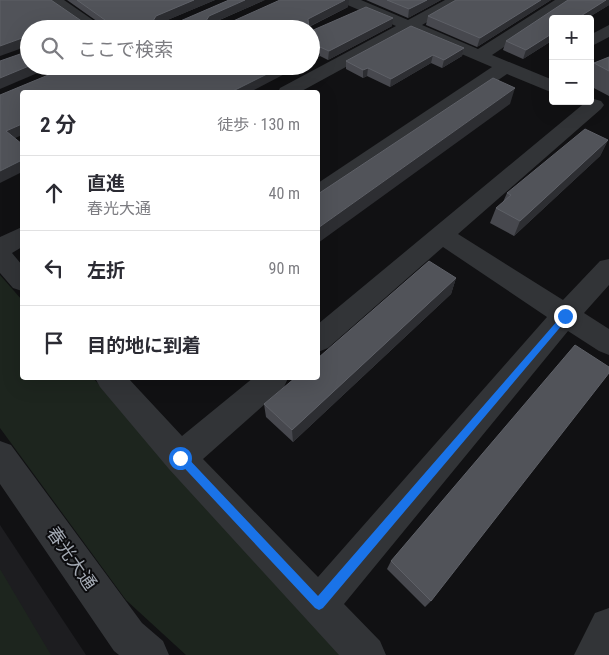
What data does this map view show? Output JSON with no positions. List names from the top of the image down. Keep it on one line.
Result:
{"streets":{"street":["春光大通"]},"page":{"map_buttons":["+","−"],"search":"ここで検索","heading":["2 分","徒歩 · 130 m"],"list":[["直進","春光大通","40 m"],["左折","90 m"],"目的地に到着"]}}
